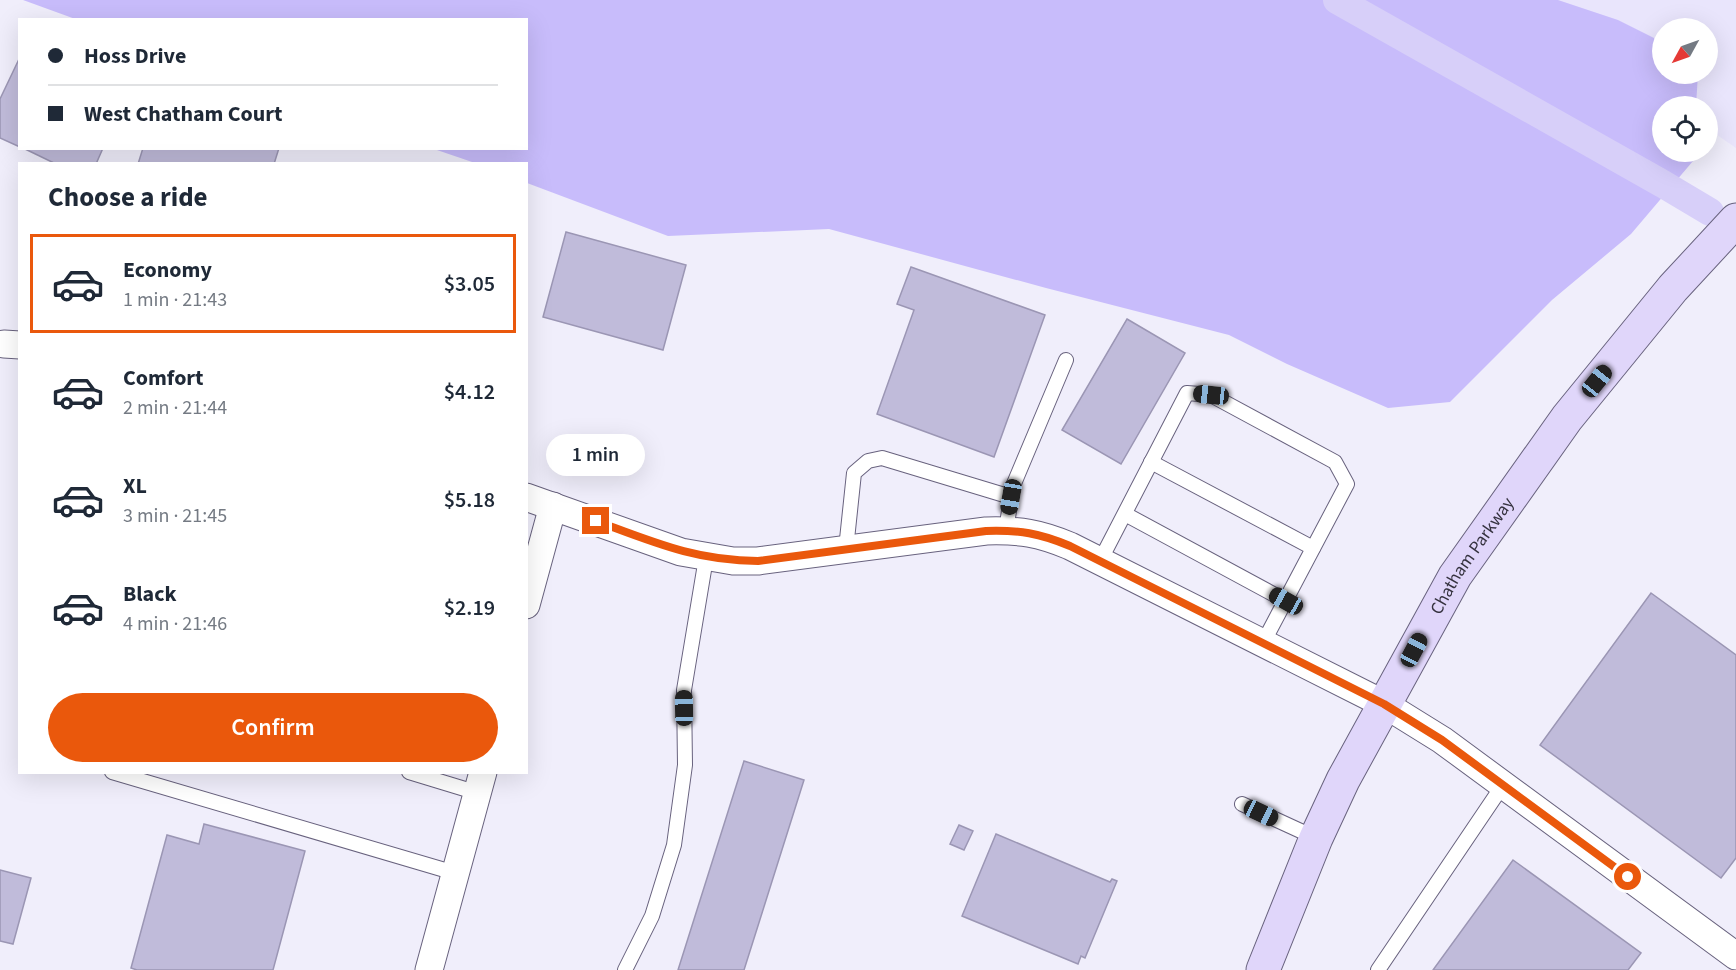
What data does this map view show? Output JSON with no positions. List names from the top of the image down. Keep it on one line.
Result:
{"streets":{"main road":["Chatham Parkway"]},"north":"bottom left","page":{"banner":["Hoss Drive","West Chatham Court"],"heading":"Choose a ride","list":[{"name":"Economy","note":"1 min · 21:43","value":"$3.05"},{"name":"Comfort","note":"2 min · 21:44","value":"$4.12"},{"name":"XL","note":"3 min · 21:45","value":"$5.18"},{"name":"Black","note":"4 min · 21:46","value":"$2.19"}],"bubble":"1 min","buttons":"Confirm"}}
